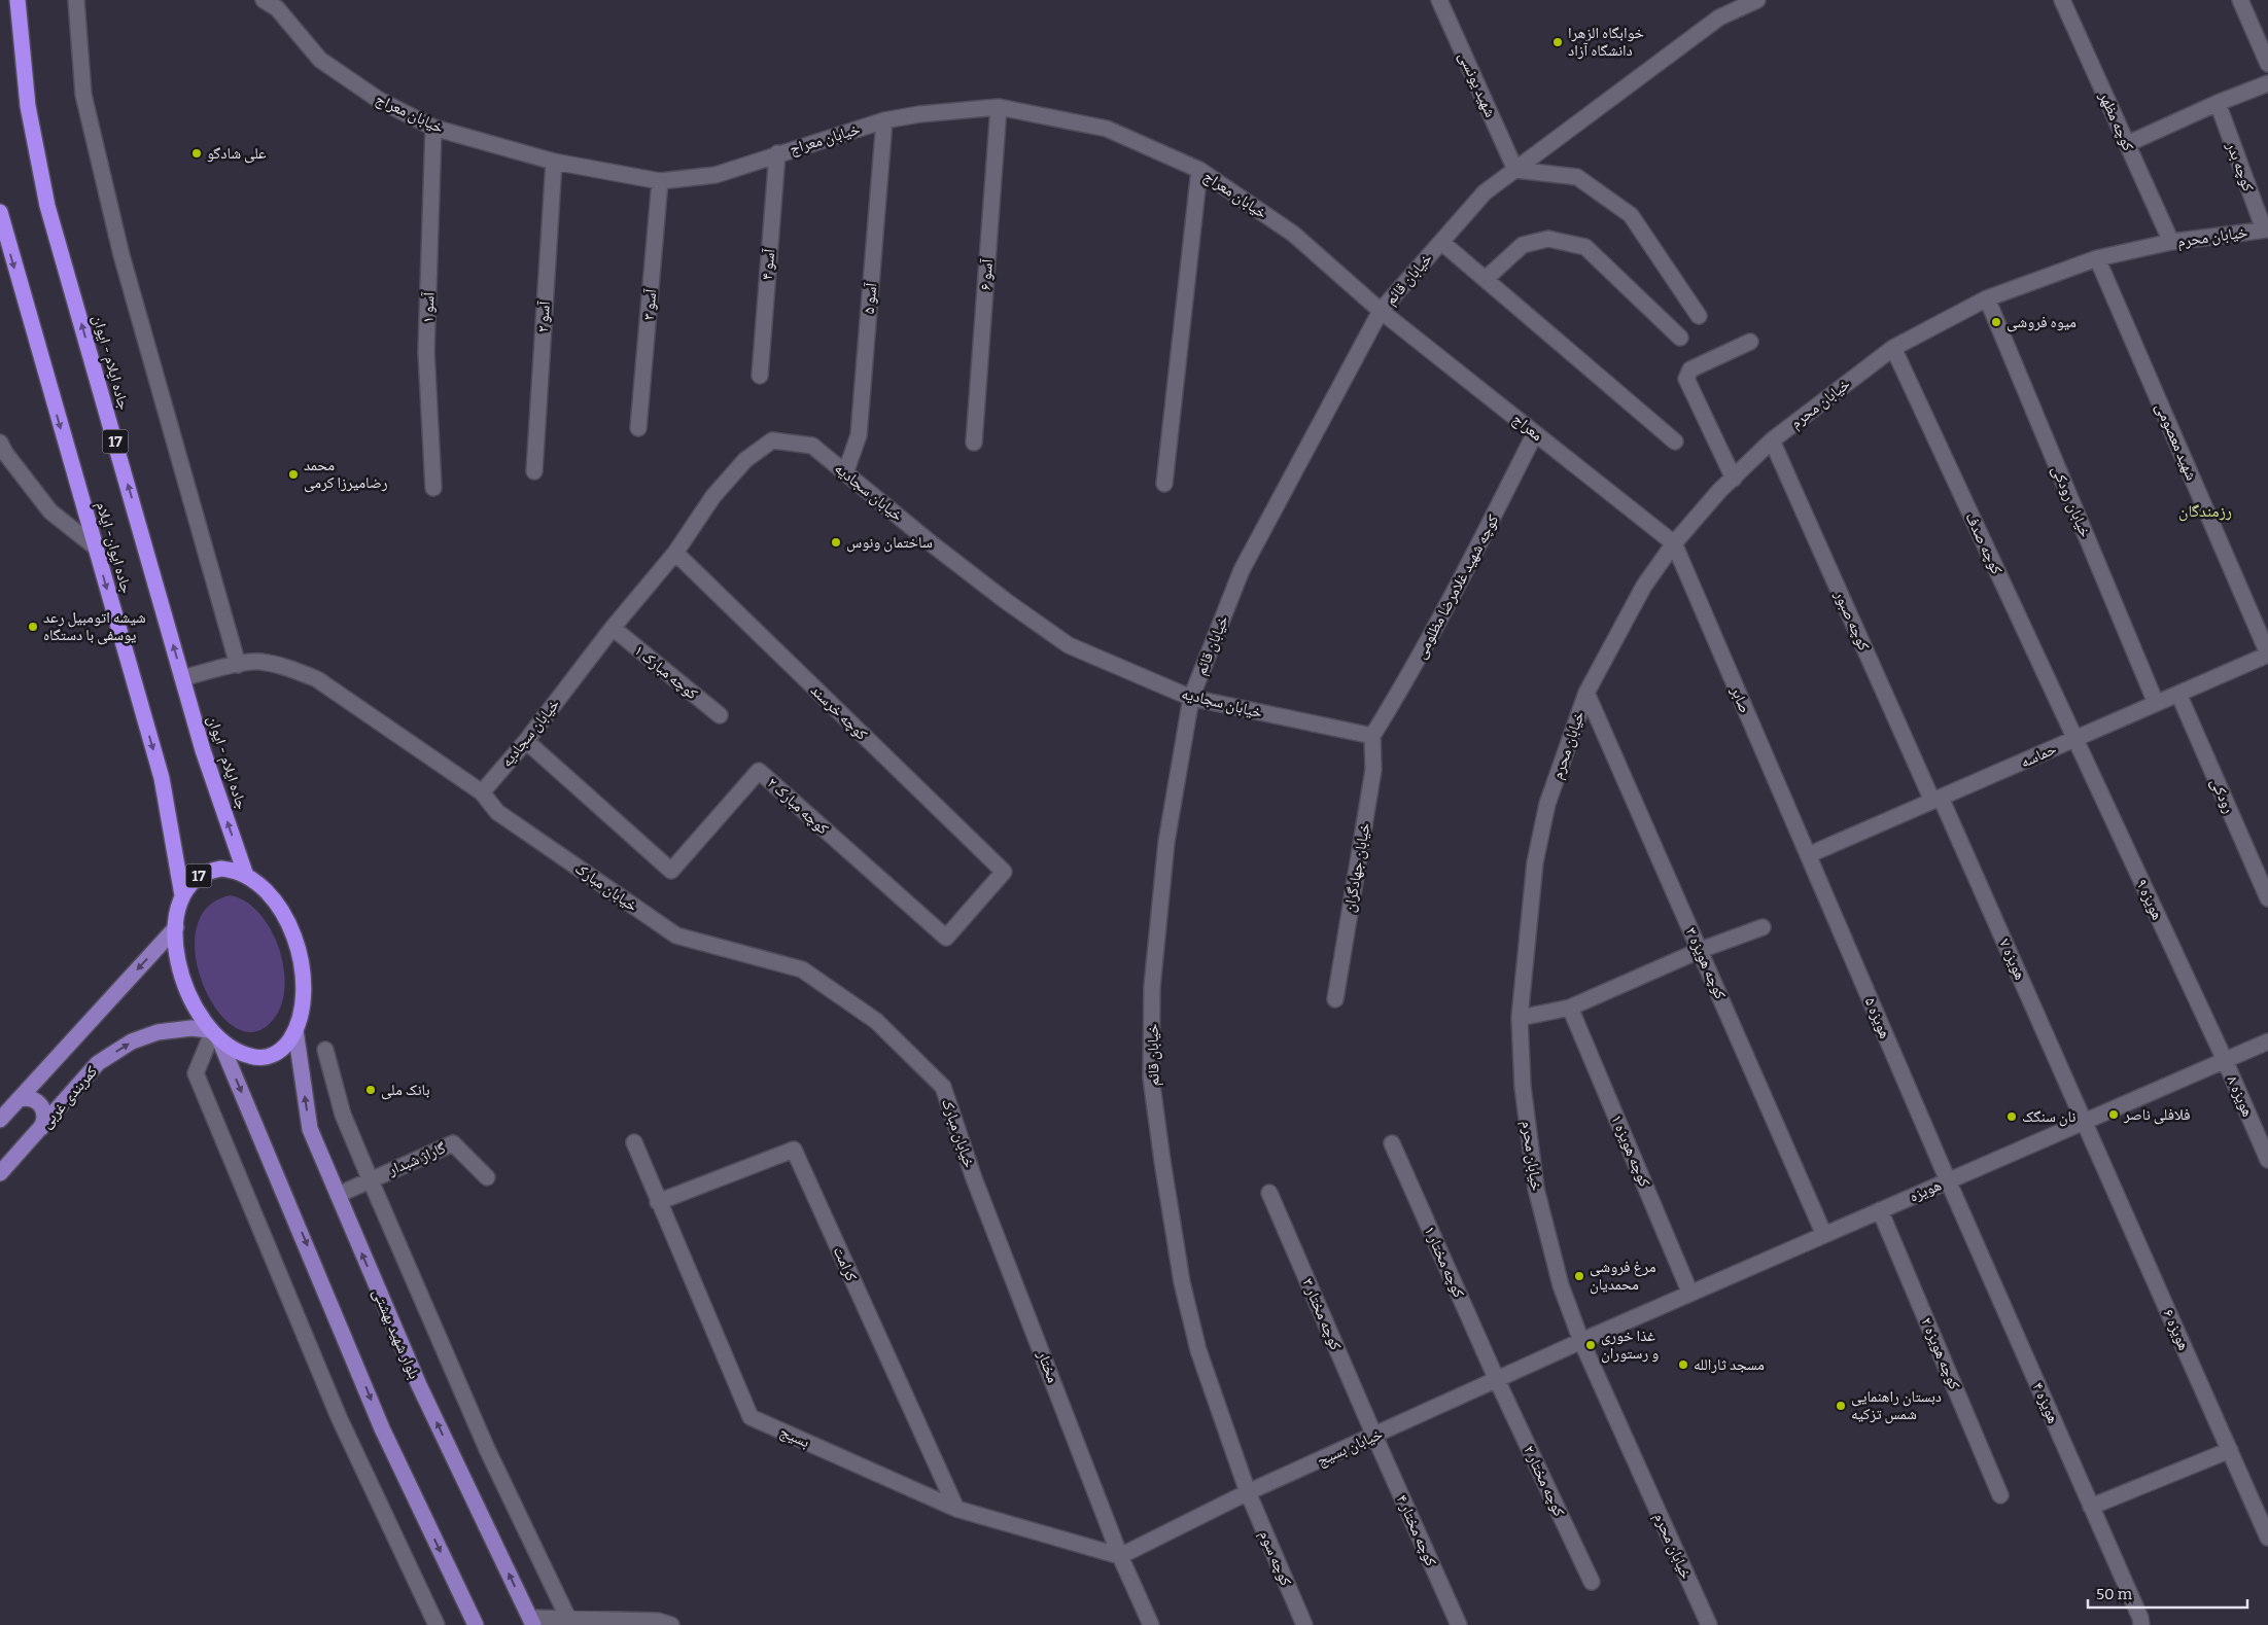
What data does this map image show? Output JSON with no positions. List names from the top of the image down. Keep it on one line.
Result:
{"streets":{"highway":["جاده ایلام - ایوان","17","جاده ایوان- ایلام"],"main road":["کمربندی غربی","بلوار شهید بهشتی"],"street":["شهید یونسی","خیابان معراج","کوچه مظهر","کوچه بدر","خیابان محرم","آسو ۴","آسو ۶","خیابان قائم","آسو ۵","آسو ۳","آسو ۱","آسو ۲","معراج","شهید معصومی","خیابان سجادیه","خیابان رودکی","کوچه صدف","کوچه شهید غلامرضا مظلومی","کوچه صبور","کوچه مبارک ۱","صابر","کوچه خرسند","حماسه","رودکی","کوچه مبارک ۲","خیابان جهادگران","خیابان مبارک","هویزه ۹","هویزه ۷","کوچه هویزه ۳","هویزه ۵","هویزه ۸","کوچه هویزه ۱","گاراژ شبدار","هویزه","کوچه مختار ۱","کرامت","کوچه مختار ۳","هویزه ۶","کوچه هویزه ۲","مختار","هویزه ۴","بسیج","خیابان بسیج","کوچه مختار ۲","کوچه مختار ۴","کوچه سوم"]},"crossings":[["شهید یونسی","خیابان قائم"],["خیابان معراج","آسو ۴"],["خیابان معراج","آسو ۶"],["خیابان معراج","خیابان قائم"],["خیابان معراج","آسو ۵"],["خیابان معراج","آسو ۳"],["خیابان معراج","آسو ۱"],["خیابان معراج","آسو ۲"],["خیابان معراج","معراج"],["کوچه مظهر","خیابان محرم"],["کوچه بدر","خیابان محرم"],["خیابان محرم","معراج"],["خیابان محرم","شهید معصومی"],["خیابان محرم","خیابان رودکی"],["خیابان محرم","کوچه صدف"],["خیابان محرم","کوچه صبور"],["خیابان محرم","صابر"],["خیابان محرم","کوچه هویزه ۳"],["خیابان محرم","هویزه"],["خیابان محرم","خیابان بسیج"],["خیابان قائم","معراج"],["خیابان قائم","خیابان سجادیه"],["خیابان قائم","خیابان بسیج"],["خیابان قائم","کوچه سوم"],["آسو ۵","خیابان سجادیه"],["جاده ایلام - ایوان","17"],["جاده ایلام - ایوان","جاده ایوان- ایلام"],["جاده ایلام - ایوان","خیابان مبارک"],["جاده ایلام - ایوان","کمربندی غربی"],["جاده ایلام - ایوان","بلوار شهید بهشتی"],["معراج","کوچه شهید غلامرضا مظلومی"],["معراج","صابر"],["17","جاده ایوان- ایلام"],["17","کمربندی غربی"],["17","بلوار شهید بهشتی"],["شهید معصومی","حماسه"],["خیابان سجادیه","کوچه شهید غلامرضا مظلومی"],["خیابان سجادیه","کوچه مبارک ۱"],["خیابان سجادیه","کوچه خرسند"],["خیابان سجادیه","کوچه مبارک ۲"],["خیابان سجادیه","خیابان جهادگران"],["خیابان سجادیه","خیابان مبارک"],["خیابان رودکی","حماسه"],["کوچه صدف","حماسه"],["کوچه صدف","هویزه ۹"],["جاده ایوان- ایلام","کمربندی غربی"],["جاده ایوان- ایلام","بلوار شهید بهشتی"],["کوچه شهید غلامرضا مظلومی","خیابان جهادگران"],["کوچه صبور","حماسه"],["کوچه صبور","هویزه ۷"],["صابر","حماسه"],["صابر","هویزه ۵"],["کوچه خرسند","کوچه مبارک ۲"],["حماسه","رودکی"],["حماسه","هویزه ۹"],["حماسه","هویزه ۷"],["حماسه","هویزه ۵"],["خیابان مبارک","مختار"],["هویزه ۹","هویزه ۸"],["هویزه ۹","هویزه"],["هویزه ۷","هویزه"],["هویزه ۷","هویزه ۶"],["کوچه هویزه ۳","هویزه"],["هویزه ۵","هویزه"],["هویزه ۵","هویزه ۴"],["هویزه ۸","هویزه"],["کمربندی غربی","بلوار شهید بهشتی"],["کوچه هویزه ۱","هویزه"],["گاراژ شبدار","بلوار شهید بهشتی"],["هویزه","هویزه ۶"],["هویزه","کوچه هویزه ۲"],["هویزه","هویزه ۴"],["هویزه","خیابان بسیج"],["کوچه مختار ۱","خیابان بسیج"],["کوچه مختار ۱","کوچه مختار ۲"],["کرامت","بسیج"],["کوچه مختار ۳","خیابان بسیج"],["کوچه مختار ۳","کوچه مختار ۴"],["مختار","بسیج"],["مختار","خیابان بسیج"],["بسیج","خیابان بسیج"],["خیابان بسیج","کوچه مختار ۲"],["خیابان بسیج","کوچه مختار ۴"],["خیابان بسیج","کوچه سوم"]],"one_way":["جاده ایلام - ایوان","جاده ایوان- ایلام"],"districts":["رزمندگان"],"places":["خوابگاه الزهرا دانشگاه آزاد","علی شادگو","میوه فروشی","محمد رضامیرزا کرمی","ساختمان ونوس","شیشه اتومبیل رعد یوسفی با دستگاه","بانک ملی","فلافلی ناصر","نان سنگک","مرغ فروشی محمدیان","غذا خوری و رستوران","مسجد ثارالله","دبستان راهنمایی شمس تزکیه"],"scale_bar":"50 m"}
